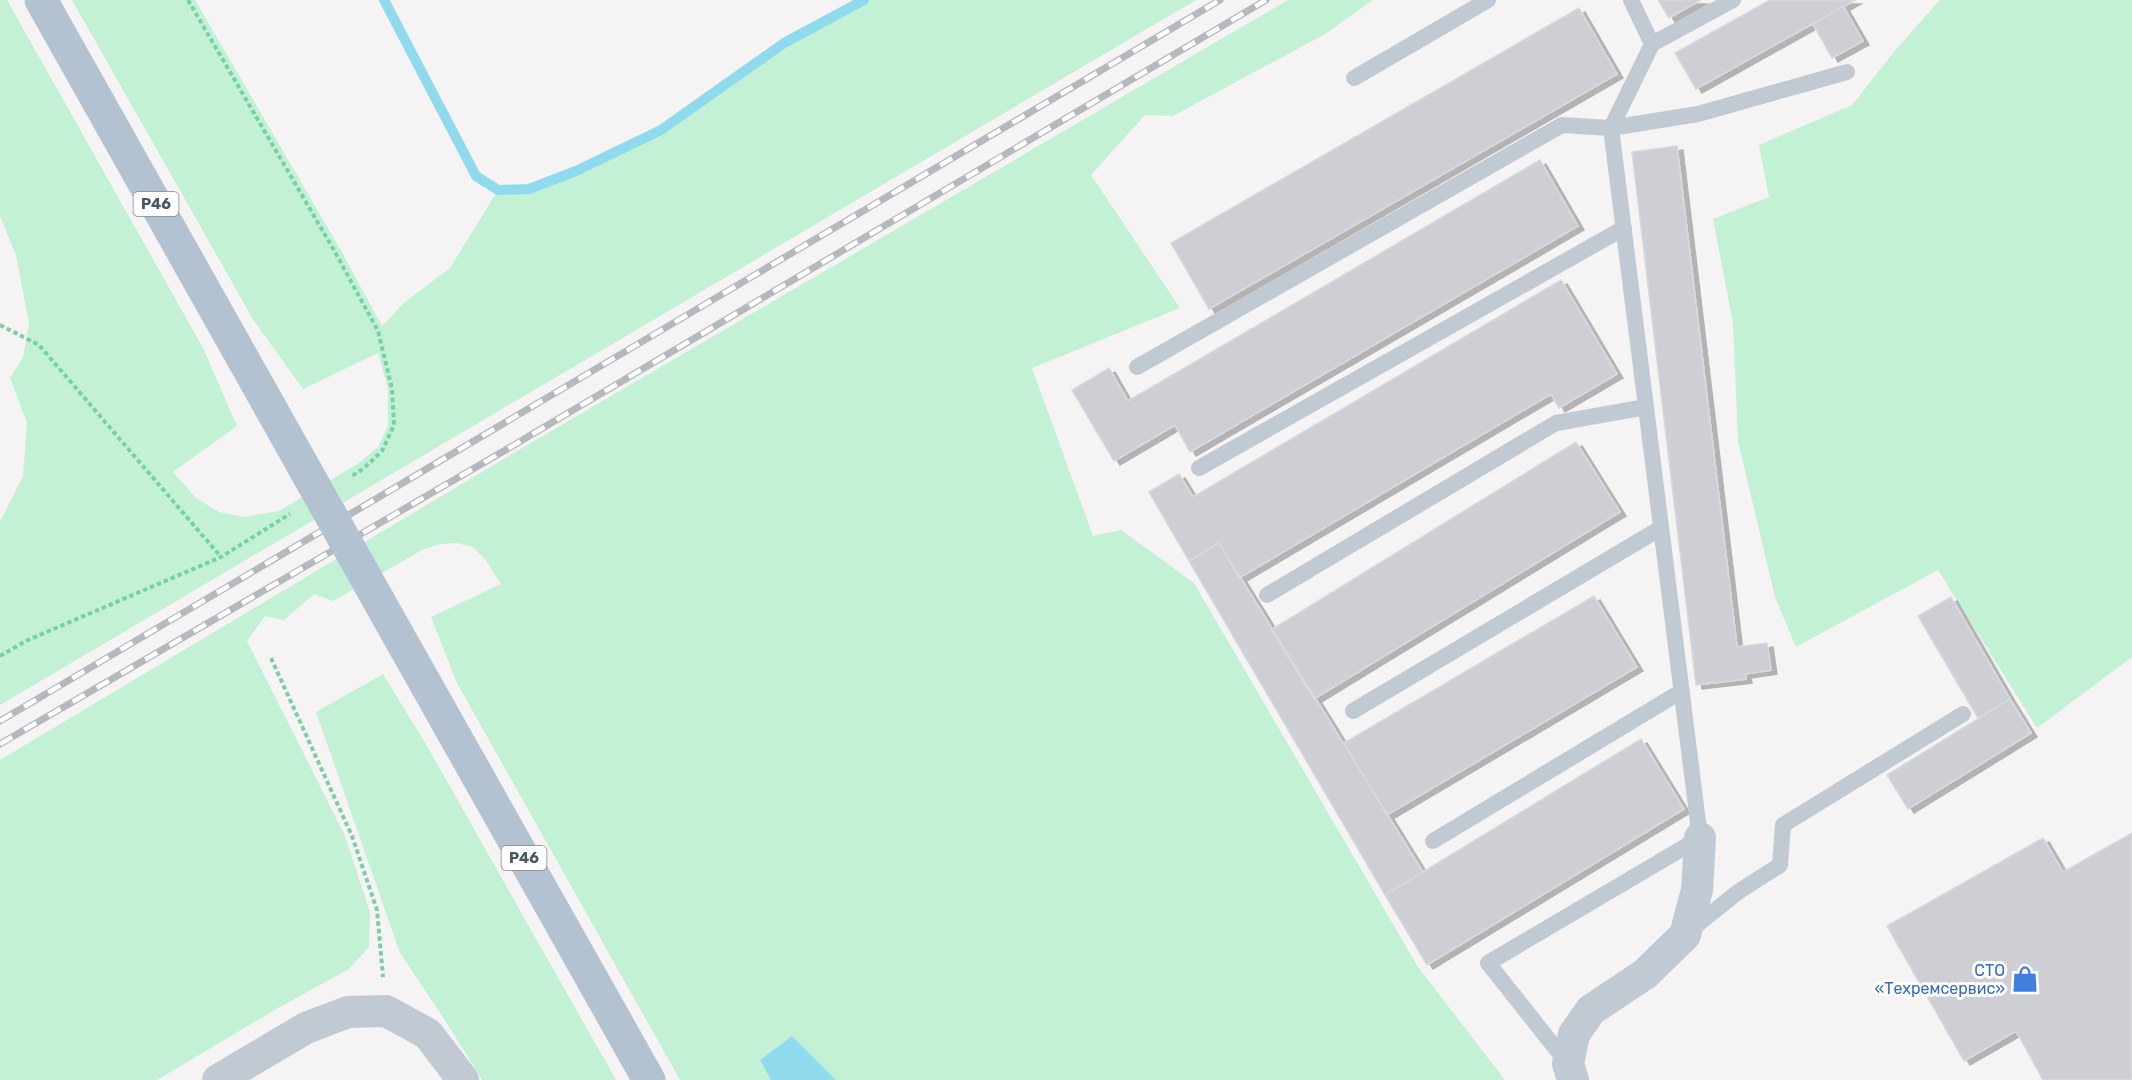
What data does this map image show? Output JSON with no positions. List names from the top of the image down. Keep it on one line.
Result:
{"streets":{"main road":["Р46"]},"places":{"shop":["СТО «Техремсервис»"]}}
